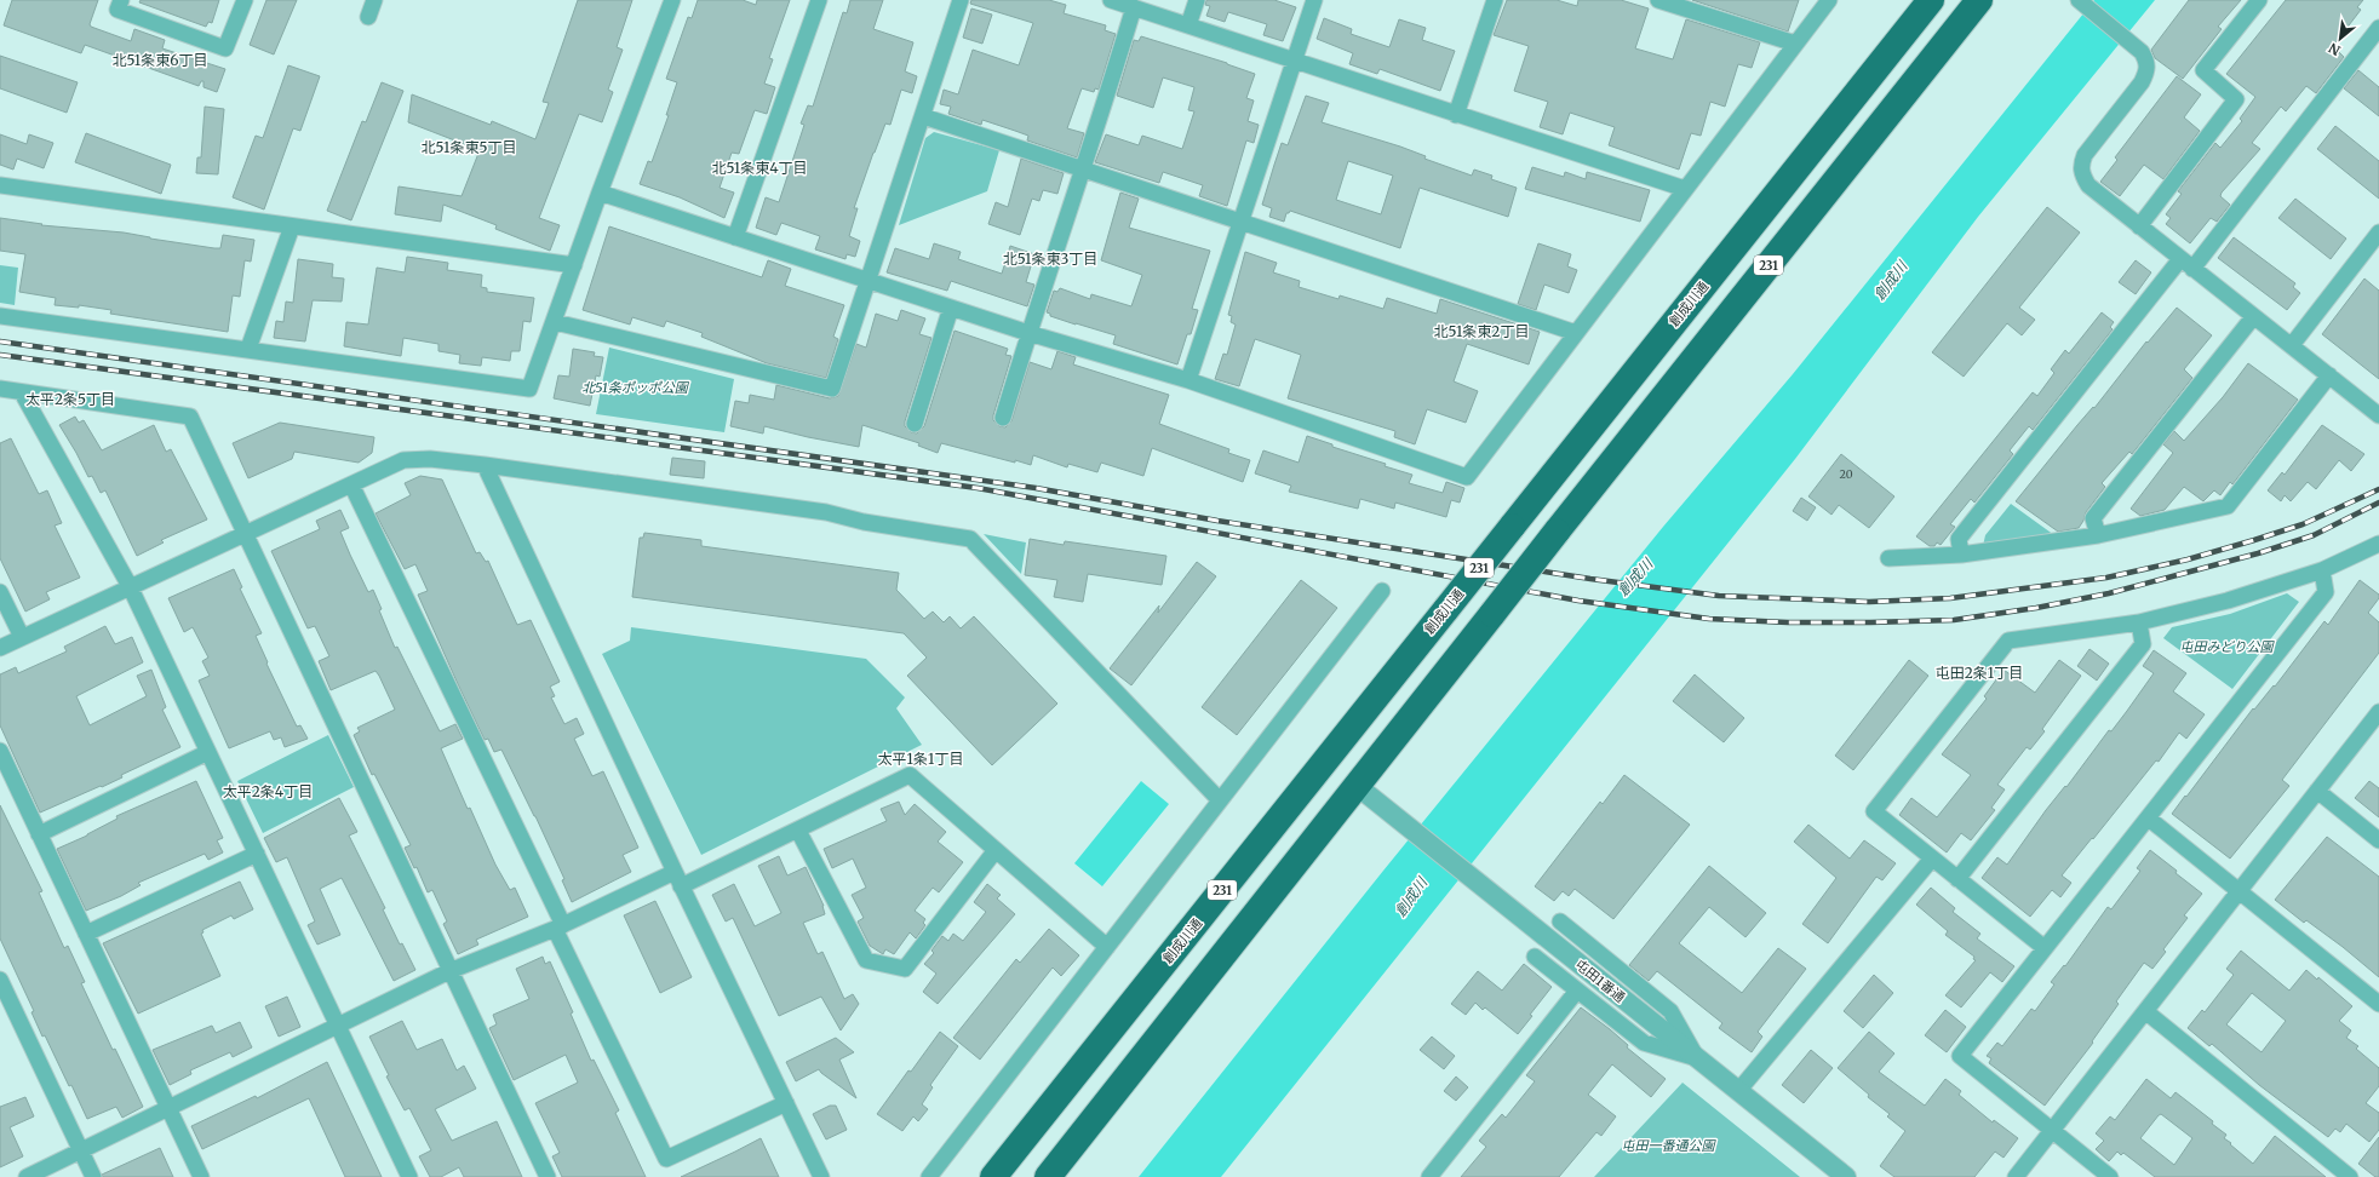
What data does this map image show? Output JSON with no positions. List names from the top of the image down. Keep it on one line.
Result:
{"streets":{"highway":["231","創成川通"],"street":["屯田1番通"]},"crossings":[["231","屯田1番通"]],"districts":["北51条東6丁目","北51条東5丁目","北51条東4丁目","北51条東3丁目","北51条東2丁目","太平2条5丁目","屯田2条1丁目","太平1条1丁目","太平2条4丁目"],"water":["創成川"],"parks":["北51条ポッポ公園","屯田みどり公園","屯田一番通公園"],"house_numbers":["20"],"north":"bottom left"}
